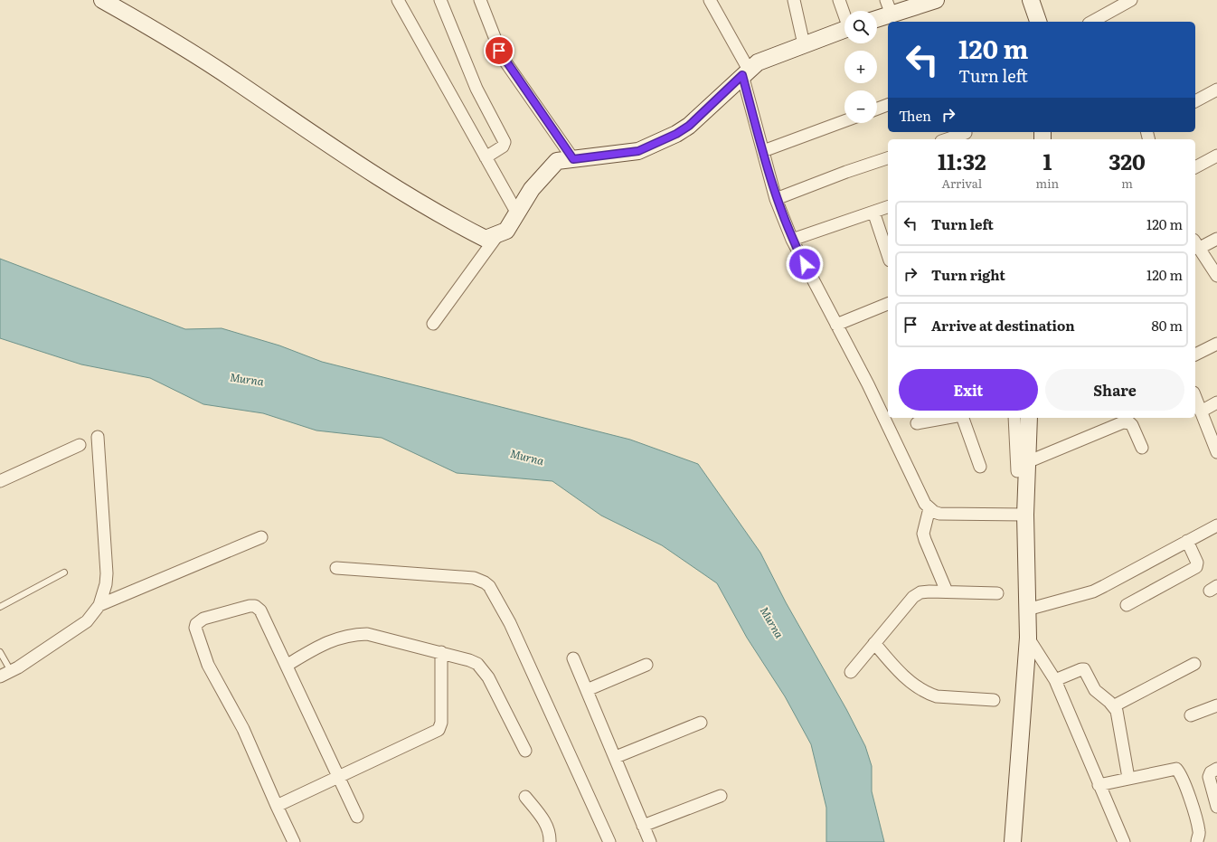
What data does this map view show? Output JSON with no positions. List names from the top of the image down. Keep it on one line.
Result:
{"water":["Murna"],"page":{"map_buttons":["+","−"],"turn":["120 m","Turn left"],"then":"Then","eta":["11:32","Arrival","1","min","320","m"],"list":[{"name":"Turn left","value":"120 m"},{"name":"Turn right","value":"120 m"},{"name":"Arrive at destination","value":"80 m"}],"buttons":["Exit","Share"]}}
